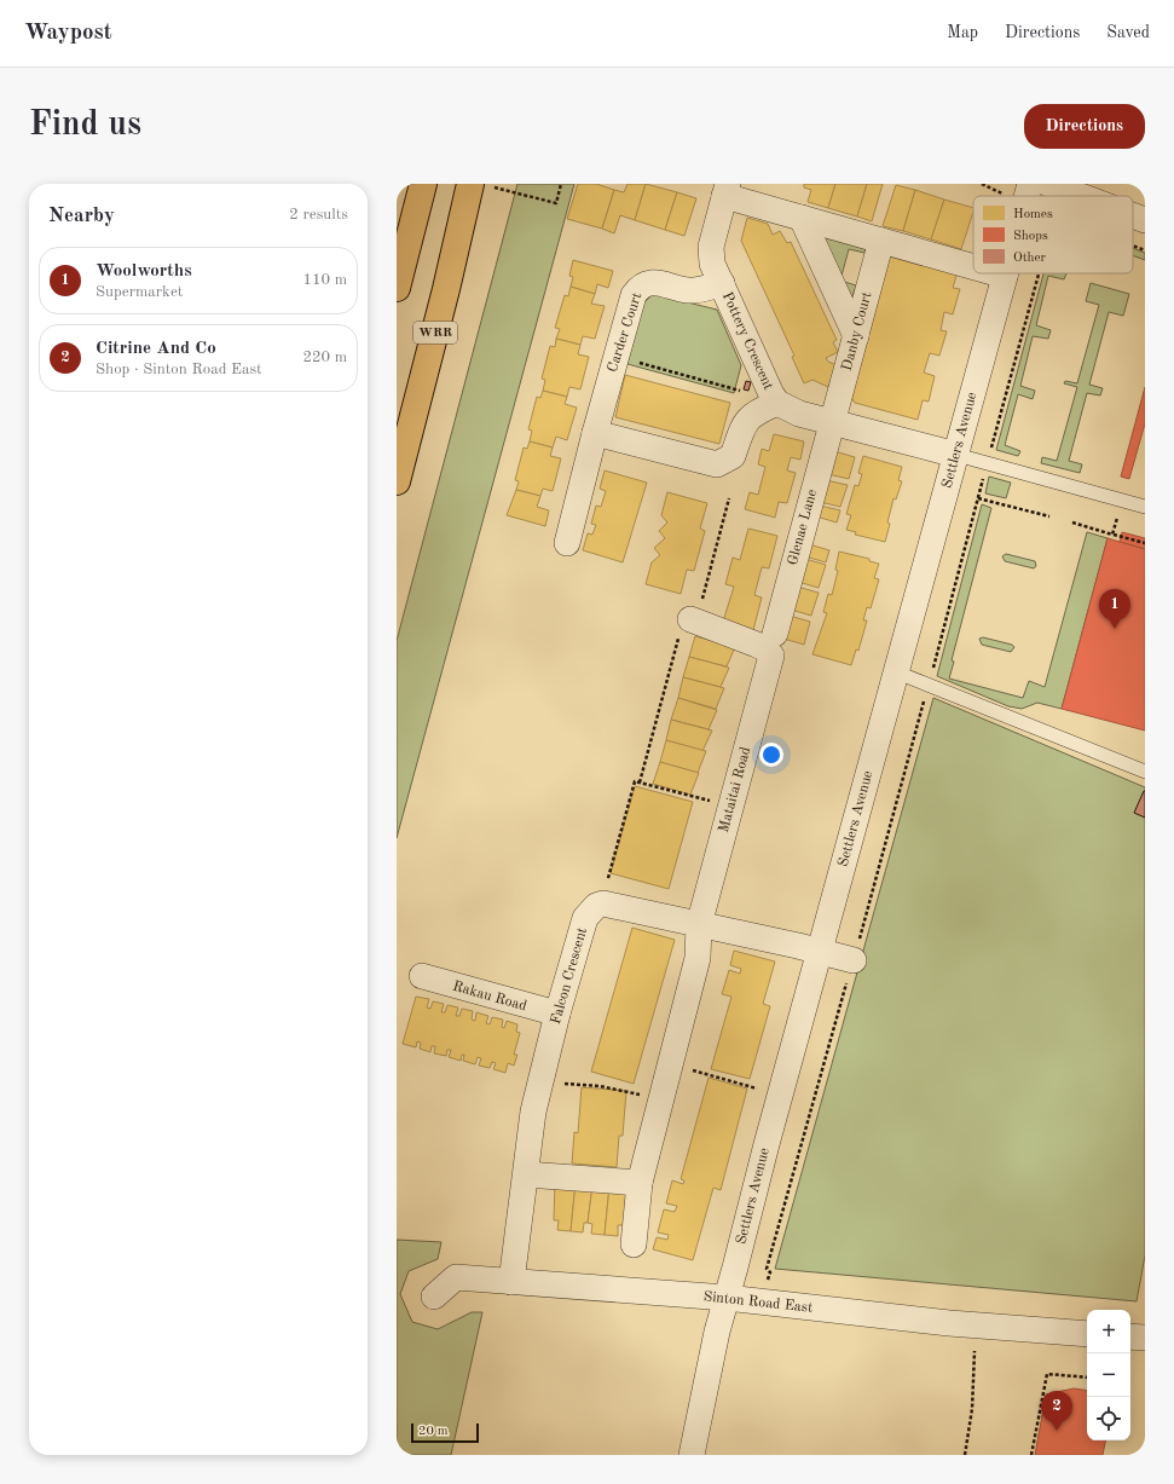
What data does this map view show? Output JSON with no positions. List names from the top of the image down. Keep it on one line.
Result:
{"streets":{"highway":["WRR"],"street":["Danby Court","Carder Court","Pottery Crescent","Settlers Avenue","Glenae Lane","Mataitai Road","Falcon Crescent","Rakau Road","Sinton Road East"]},"crossings":[["Danby Court","Pottery Crescent"],["Danby Court","Glenae Lane"],["Carder Court","Pottery Crescent"],["Pottery Crescent","Settlers Avenue"],["Pottery Crescent","Glenae Lane"],["Settlers Avenue","Falcon Crescent"],["Settlers Avenue","Sinton Road East"],["Glenae Lane","Mataitai Road"],["Mataitai Road","Falcon Crescent"],["Falcon Crescent","Rakau Road"],["Falcon Crescent","Sinton Road East"]],"legend":["Homes","Shops","Other"],"scale_bar":"20 m","page":{"header":"Waypost","nav":["Map","Directions","Saved"],"buttons":"Directions","title":"Find us","heading":["Nearby","2 results"],"list":[{"mark":"1","name":"Woolworths","note":"Supermarket","value":"110 m"},{"mark":"2","name":"Citrine And Co","note":"Shop · Sinton Road East","value":"220 m"}],"pins":["1","2"],"map_buttons":["+","−"],"scale":"20 m"}}
